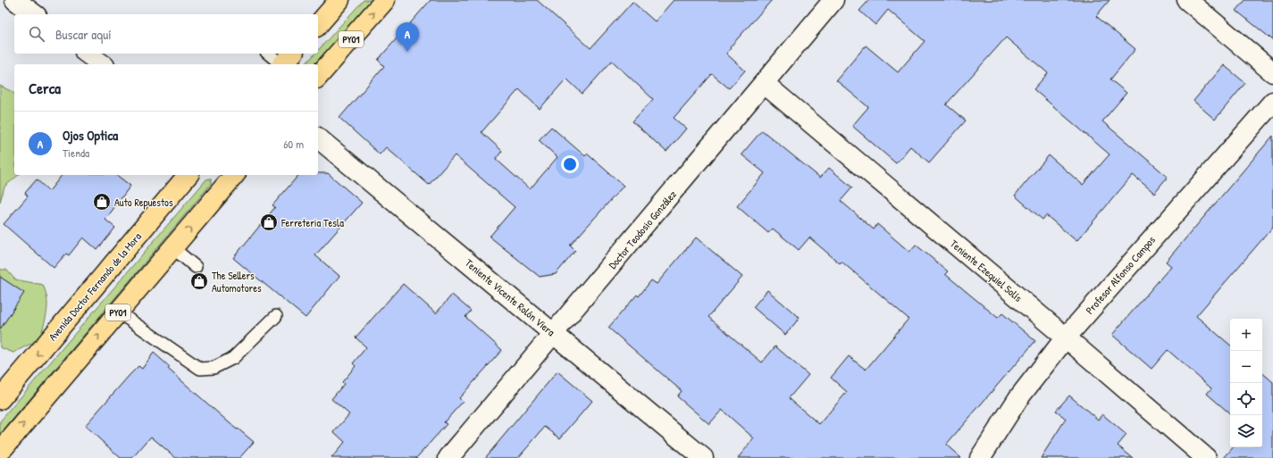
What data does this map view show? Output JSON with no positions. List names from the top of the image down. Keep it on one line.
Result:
{"streets":{"highway":["PY01","Avenida Doctor Fernando de la Mora"],"street":["Doctor Teodosio González","Teniente Ezequiel Solís","Profesor Alfonso Campos","Teniente Vicente Rolón Viera"]},"crossings":[["Doctor Teodosio González","Teniente Ezequiel Solís"],["Doctor Teodosio González","Teniente Vicente Rolón Viera"],["Teniente Ezequiel Solís","Profesor Alfonso Campos"]],"places":{"shop":["Auto Repuestos","Ferreteria Tesla","The Sellers Automotores"]},"page":{"search":"Buscar aquí","pins":"A","heading":"Cerca","list":[{"mark":"A","name":"Ojos Optica","note":"Tienda","value":"60 m"}],"map_buttons":["+","−"]}}
